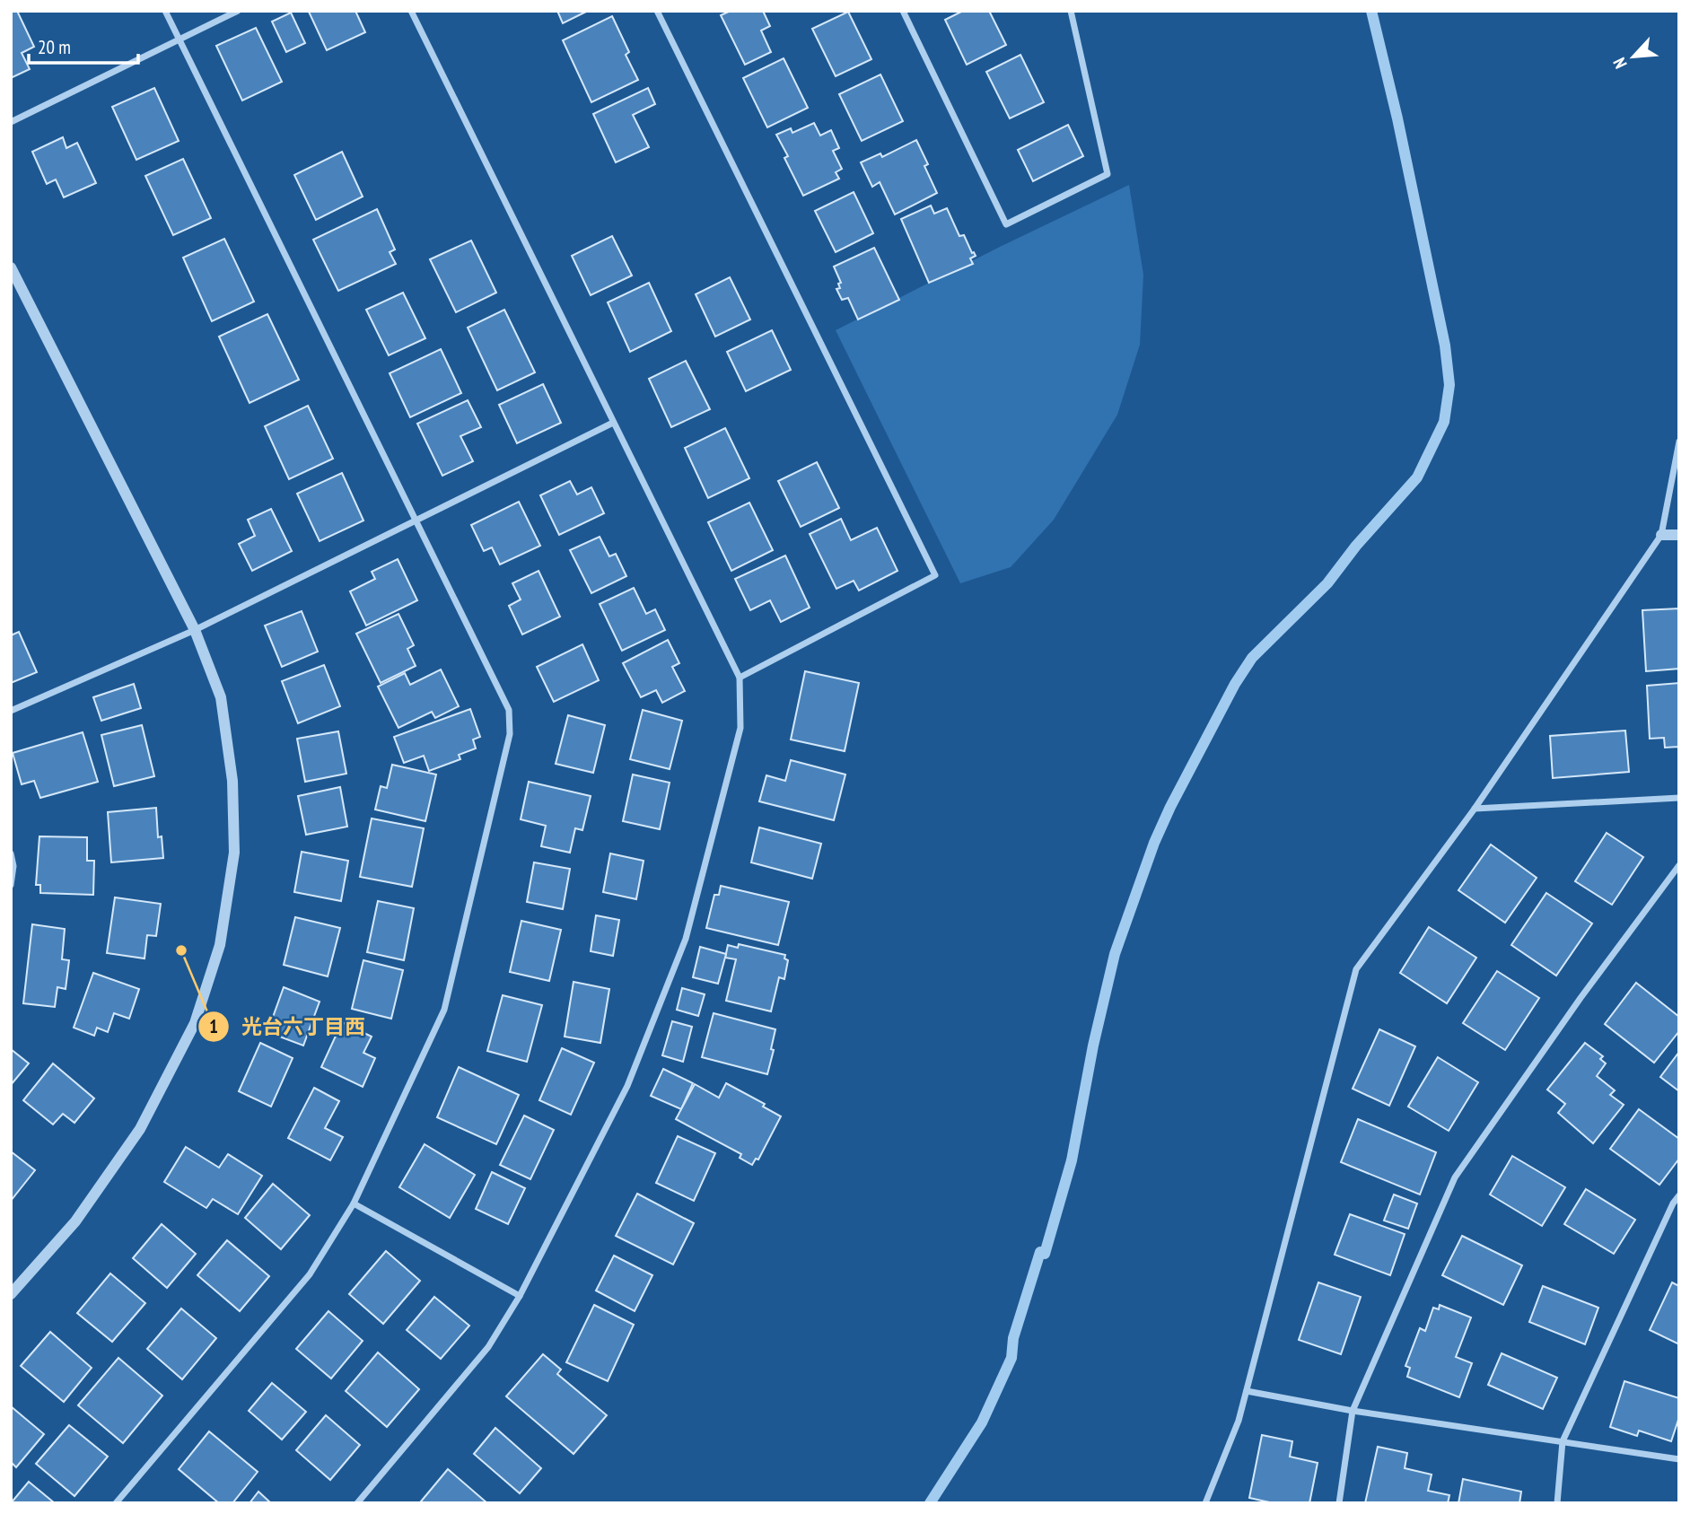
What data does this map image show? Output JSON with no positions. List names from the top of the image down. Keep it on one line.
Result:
{"places":["光台六丁目西"],"scale_bar":"20 m","north":"bottom left"}
